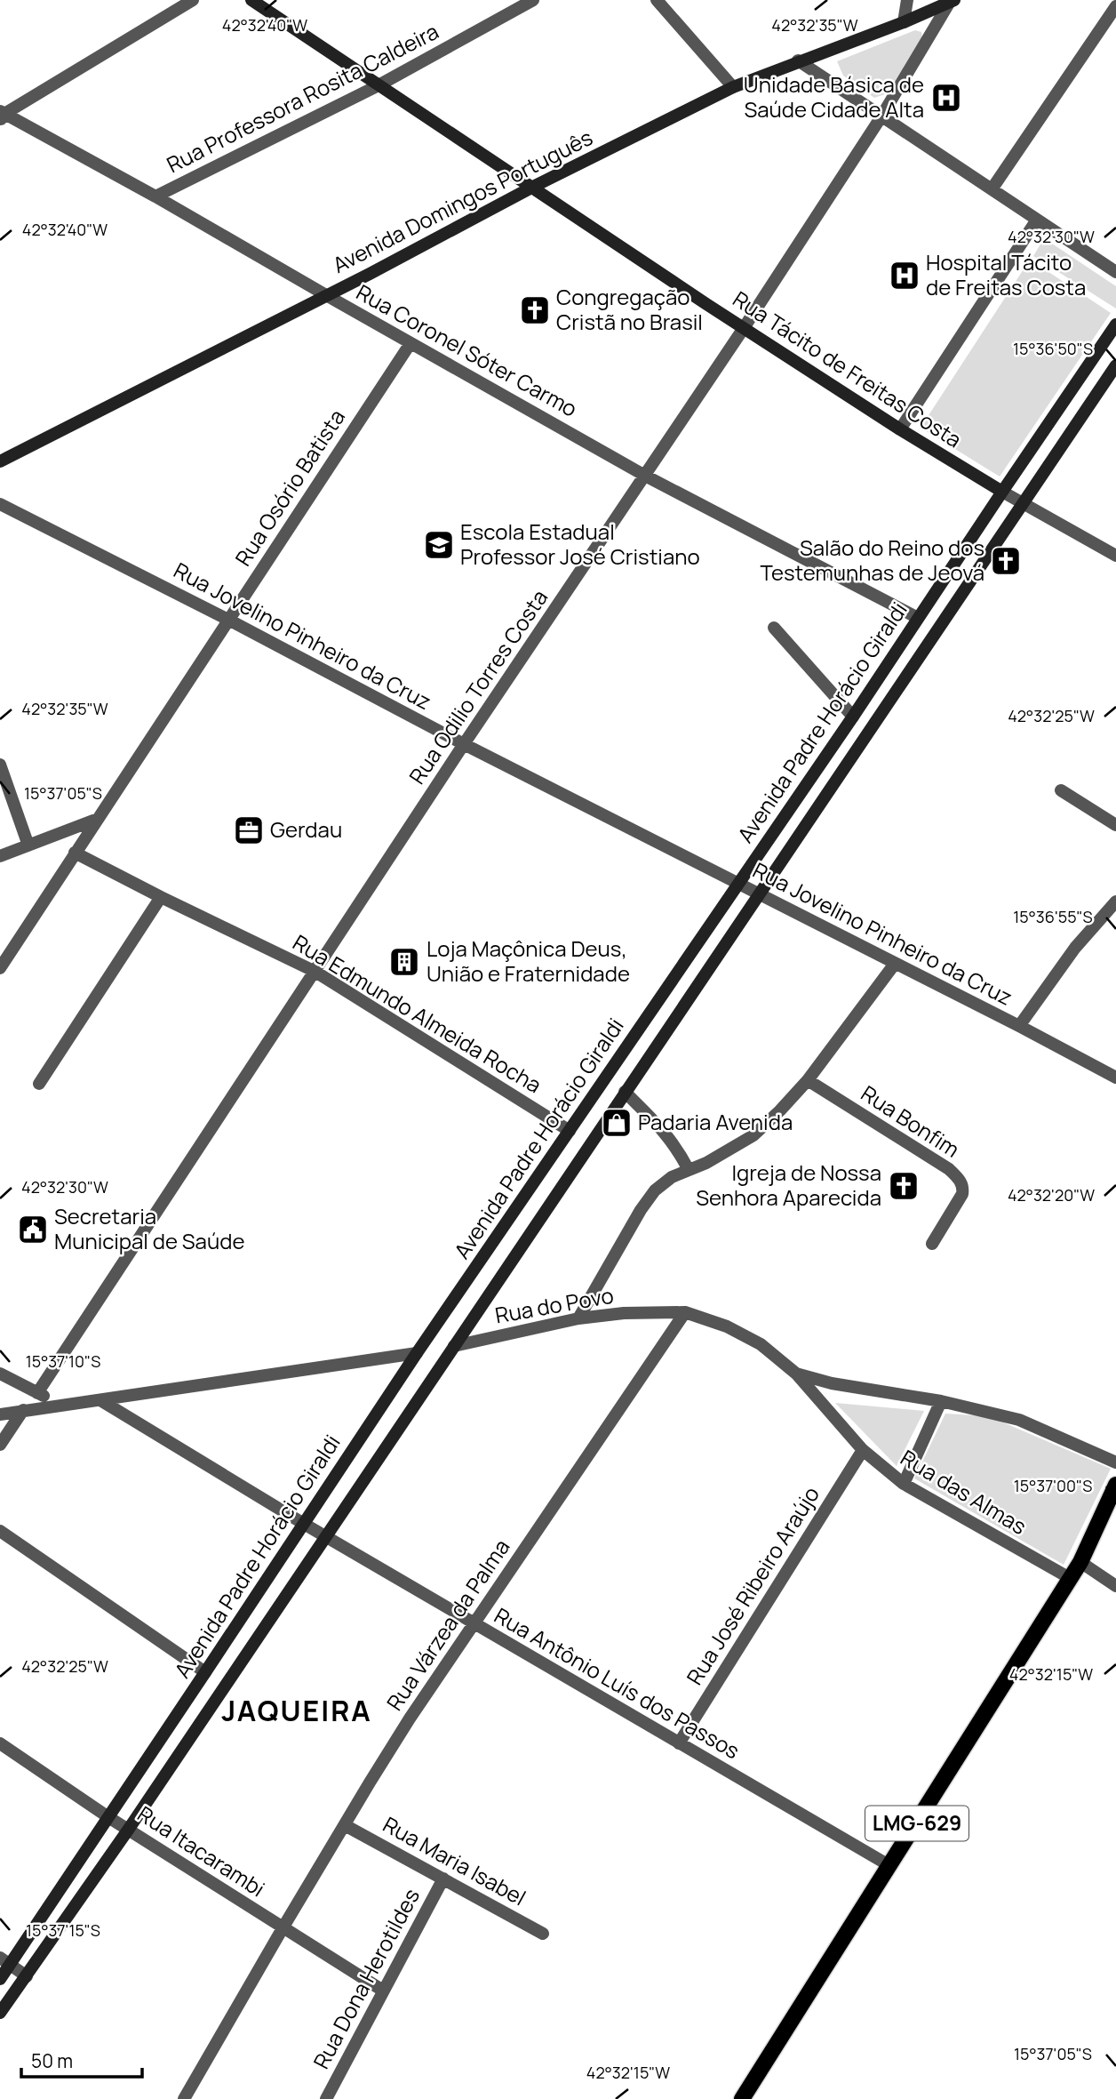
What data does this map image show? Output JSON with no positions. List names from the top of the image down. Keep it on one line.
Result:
{"streets":{"main road":["LMG-629"],"street":["Rua Professora Rosita Caldeira","Avenida Domingos Português","Rua Coronel Sóter Carmo","Rua Tácito de Freitas Costa","Rua Osório Batista","Rua Jovelino Pinheiro da Cruz","Rua Odilio Torres Costa","Avenida Padre Horácio Giraldi","Rua Edmundo Almeida Rocha","Rua Bonfim","Rua do Povo","Rua das Almas","Rua José Ribeiro Araújo","Rua Várzea da Palma","Rua Antônio Luís dos Passos","Rua Itacarambi","Rua Maria Isabel","Rua Dona Herotildes"]},"crossings":[["Rua Professora Rosita Caldeira","Rua Coronel Sóter Carmo"],["Rua Professora Rosita Caldeira","Rua Tácito de Freitas Costa"],["Avenida Domingos Português","Rua Coronel Sóter Carmo"],["Avenida Domingos Português","Rua Tácito de Freitas Costa"],["Avenida Domingos Português","Rua Odilio Torres Costa"],["Rua Coronel Sóter Carmo","Rua Osório Batista"],["Rua Coronel Sóter Carmo","Rua Odilio Torres Costa"],["Rua Coronel Sóter Carmo","Avenida Padre Horácio Giraldi"],["Rua Tácito de Freitas Costa","Rua Odilio Torres Costa"],["Rua Tácito de Freitas Costa","Avenida Padre Horácio Giraldi"],["Rua Osório Batista","Rua Jovelino Pinheiro da Cruz"],["Rua Osório Batista","Rua Edmundo Almeida Rocha"],["Rua Jovelino Pinheiro da Cruz","Rua Odilio Torres Costa"],["Rua Jovelino Pinheiro da Cruz","Avenida Padre Horácio Giraldi"],["Rua Odilio Torres Costa","Rua Edmundo Almeida Rocha"],["Avenida Padre Horácio Giraldi","Rua Edmundo Almeida Rocha"],["Avenida Padre Horácio Giraldi","Rua do Povo"],["Avenida Padre Horácio Giraldi","Rua Antônio Luís dos Passos"],["Avenida Padre Horácio Giraldi","Rua Itacarambi"],["Rua do Povo","Rua das Almas"],["Rua do Povo","Rua Várzea da Palma"],["Rua das Almas","Rua José Ribeiro Araújo"],["Rua das Almas","LMG-629"],["Rua José Ribeiro Araújo","Rua Antônio Luís dos Passos"],["Rua Várzea da Palma","Rua Antônio Luís dos Passos"],["Rua Várzea da Palma","Rua Itacarambi"],["Rua Várzea da Palma","Rua Maria Isabel"],["Rua Antônio Luís dos Passos","LMG-629"],["Rua Itacarambi","Rua Dona Herotildes"],["Rua Maria Isabel","Rua Dona Herotildes"]],"districts":["JAQUEIRA"],"places":{"hospital":["Unidade Básica de Saúde Cidade Alta","Hospital Tácito de Freitas Costa"],"church":["Congregação Cristã no Brasil","Salão do Reino dos Testemunhas de Jeová","Igreja de Nossa Senhora Aparecida"],"school or university":["Escola Estadual Professor José Cristiano"],"office":["Gerdau"],"building":["Loja Maçônica Deus, União e Fraternidade"],"shop":["Padaria Avenida"],"public building":["Secretaria Municipal de Saúde"]},"scale_bar":"50 m","coordinates":["42°32'40\"W","42°32'35\"W","42°32'30\"W","15°36'50\"S","42°32'25\"W","15°37'05\"S","15°36'55\"S","42°32'20\"W","15°37'10\"S","15°37'00\"S","42°32'15\"W","15°37'15\"S"]}
